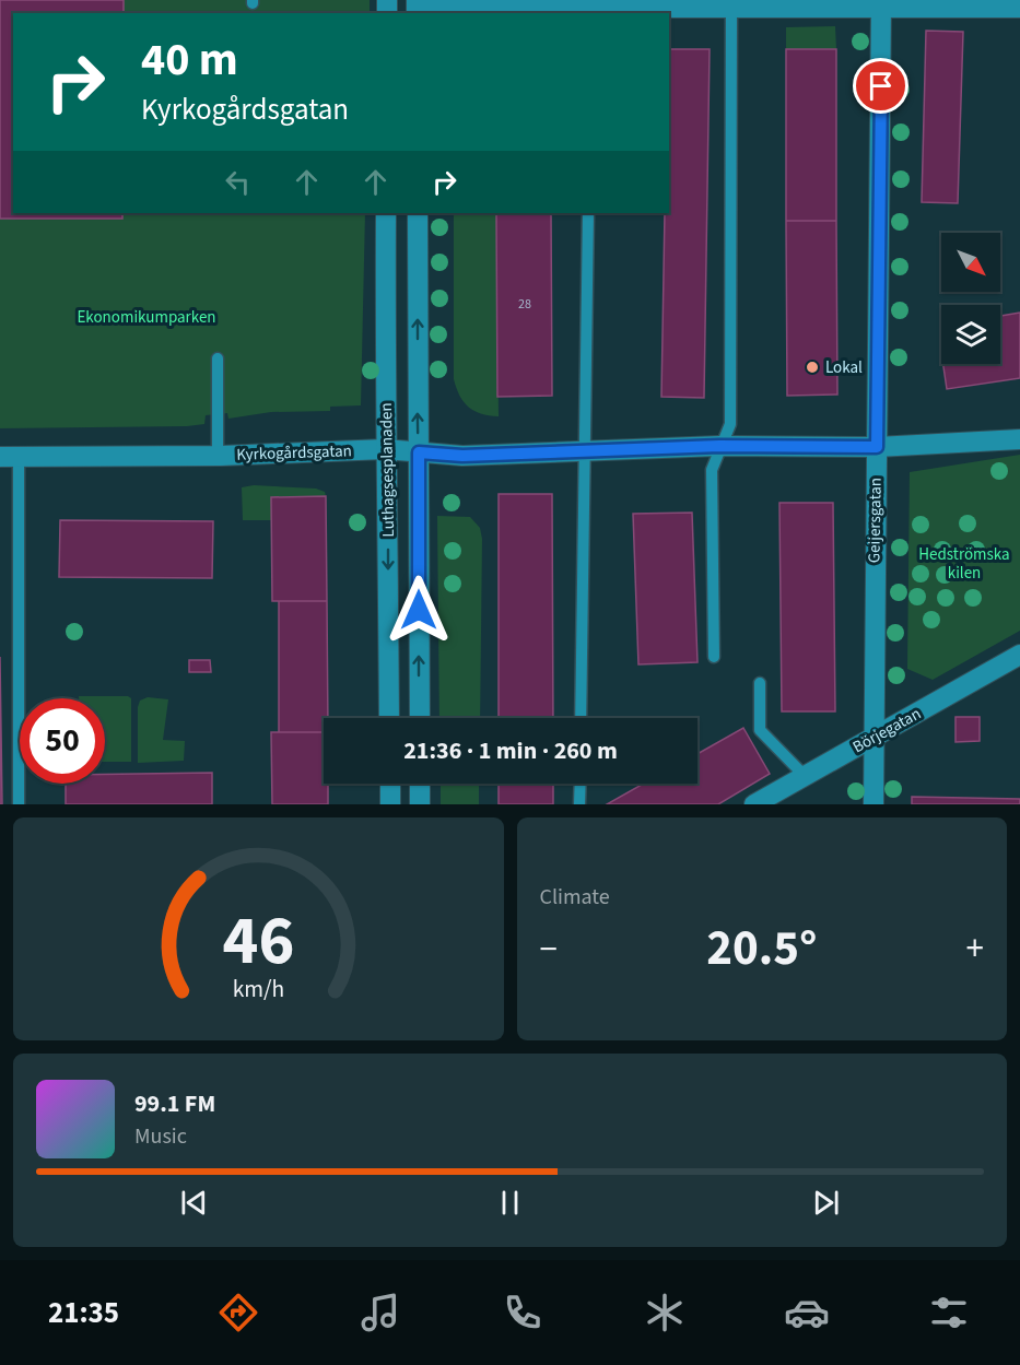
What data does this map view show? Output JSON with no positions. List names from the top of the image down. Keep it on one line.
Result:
{"streets":{"street":["Kyrkogårdsgatan","Luthagsesplanaden","Geijersgatan","Börjegatan"]},"crossings":[["Kyrkogårdsgatan","Luthagsesplanaden"],["Kyrkogårdsgatan","Geijersgatan"],["Geijersgatan","Börjegatan"]],"parks":["Ekonomikumparken","Hedströmska kilen"],"places":["Lokal"],"house_numbers":["28"],"north":"bottom right","page":{"turn":["40 m","Kyrkogårdsgatan"],"limit":"50","trip":"21:36 · 1 min · 260 m","tile":"Climate","heat":["−","20.5°","+"],"song":["99.1 FM","Music"],"tabs":"21:35","gauge":["46","km/h"]}}
